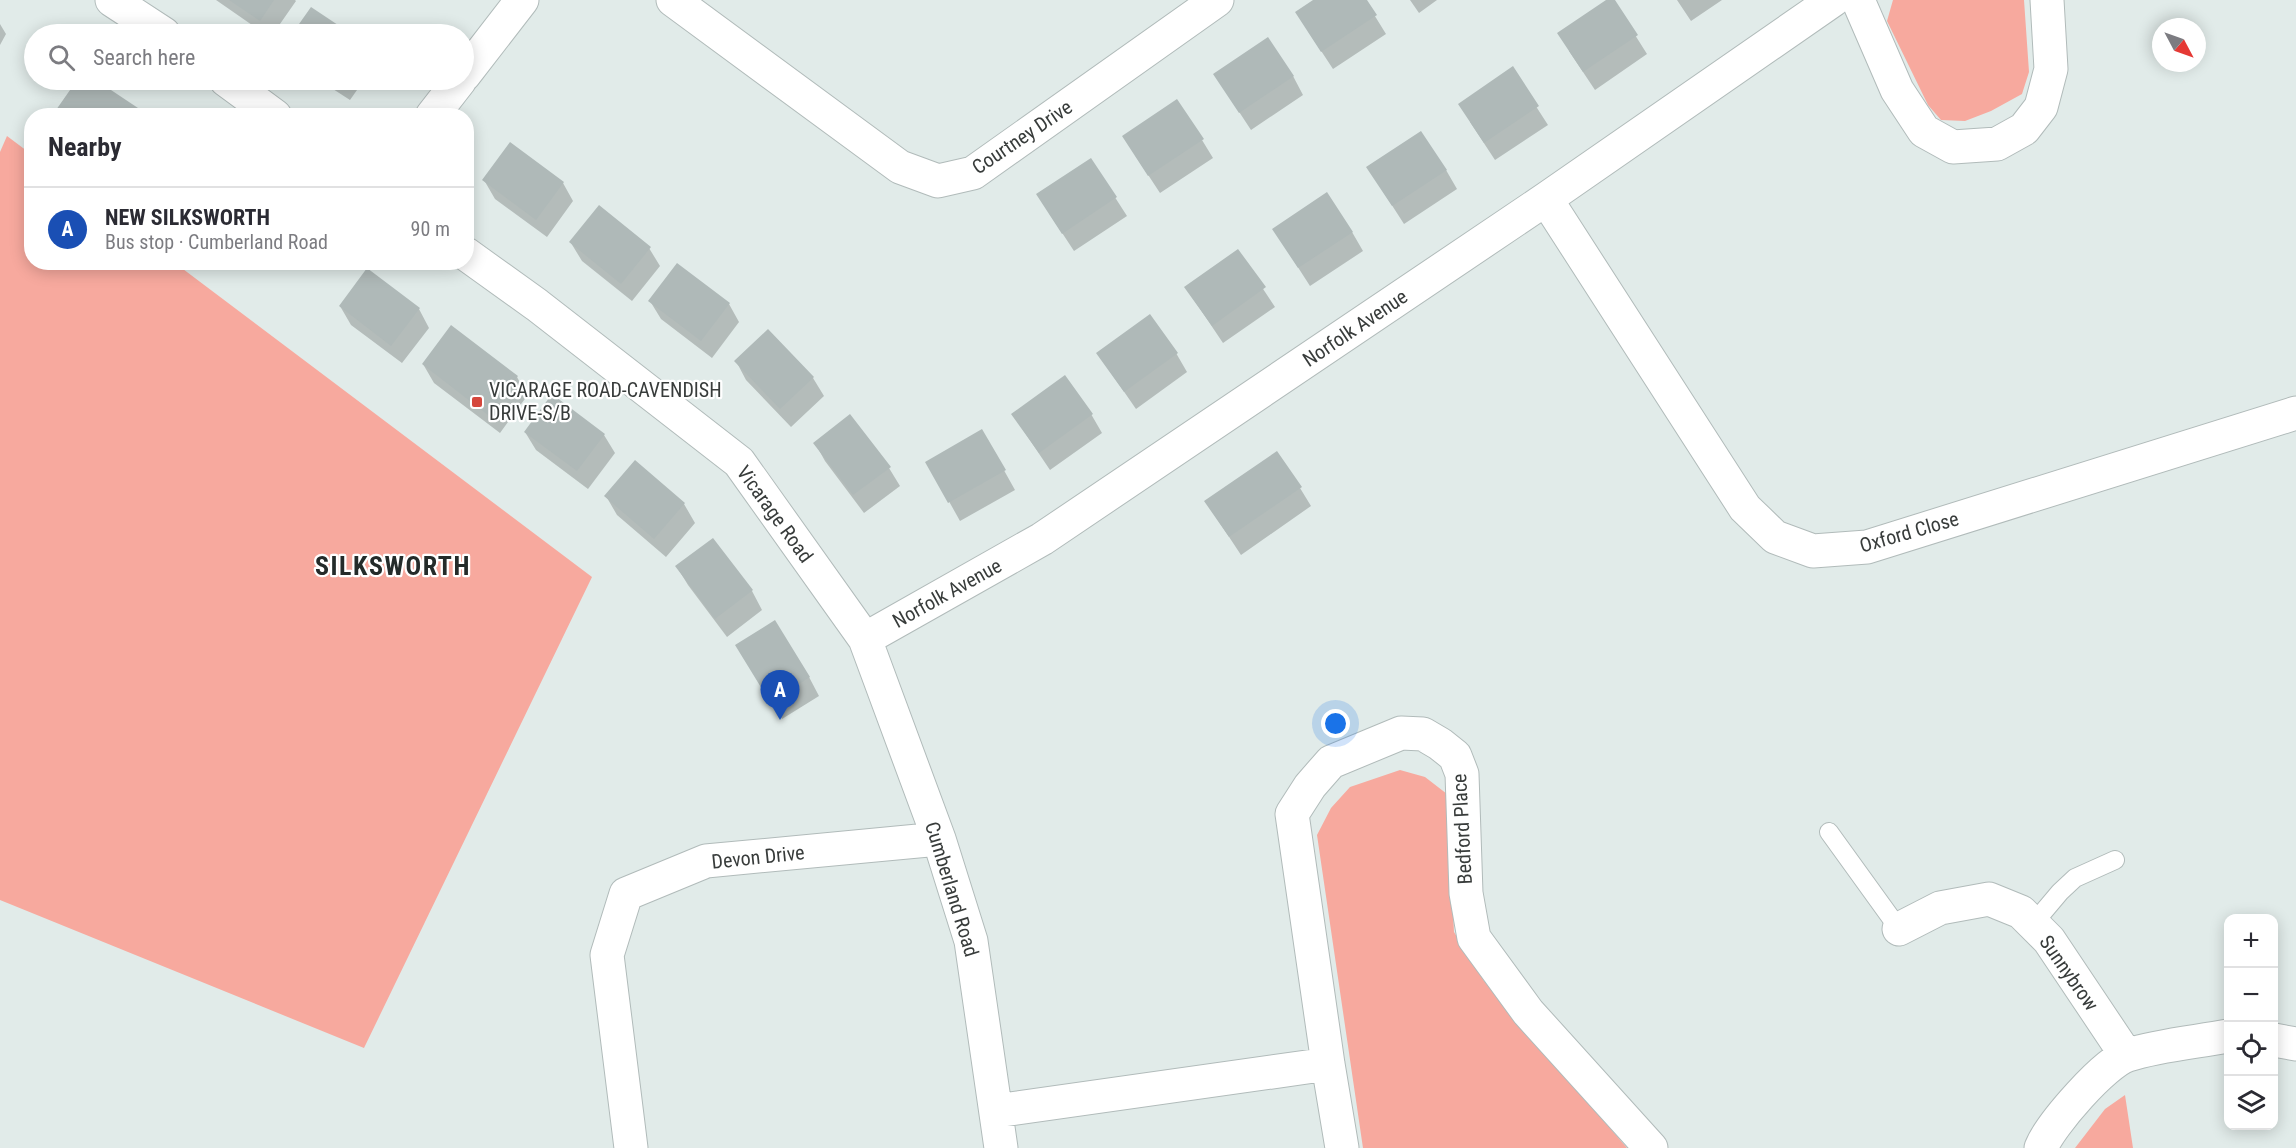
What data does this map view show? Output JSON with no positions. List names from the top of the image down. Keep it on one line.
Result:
{"streets":{"street":["Courtney Drive","Norfolk Avenue","Vicarage Road","Oxford Close","Bedford Place","Devon Drive","Cumberland Road","Sunnybrow"]},"crossings":[["Norfolk Avenue","Vicarage Road"],["Norfolk Avenue","Oxford Close"],["Norfolk Avenue","Cumberland Road"],["Vicarage Road","Cumberland Road"],["Devon Drive","Cumberland Road"]],"districts":["SILKSWORTH"],"places":{"transit":["VICARAGE ROAD-CAVENDISH DRIVE-S/B"]},"north":"bottom right","page":{"search":"Search here","heading":"Nearby","list":[{"mark":"A","name":"NEW SILKSWORTH","note":"Bus stop · Cumberland Road","value":"90 m"}],"pins":"A","map_buttons":["+","−"]}}
